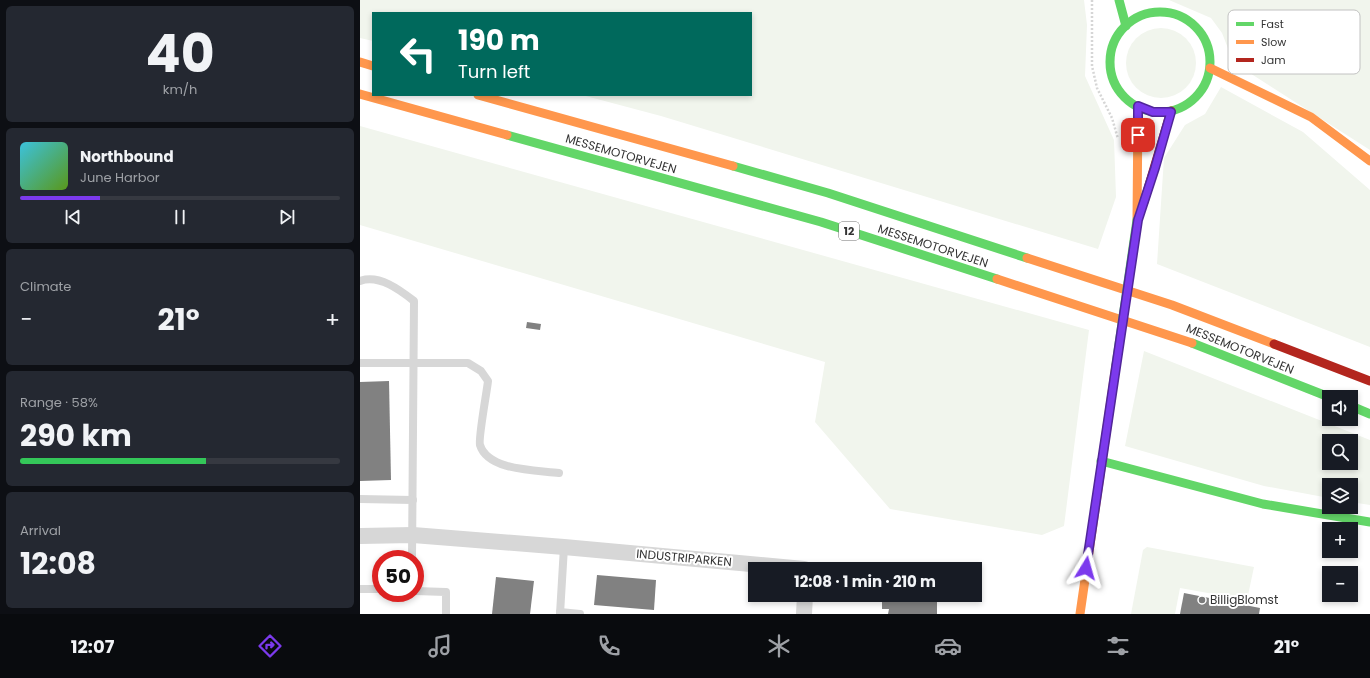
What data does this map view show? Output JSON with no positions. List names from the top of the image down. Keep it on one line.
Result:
{"streets":{"main road":["MESSEMOTORVEJEN","12"],"street":["INDUSTRIPARKEN"]},"places":["BilligBlomst"],"legend":["Fast","Slow","Jam"],"page":{"tile":[["40","km/h"],"Climate",["Range · 58%","290 km"],["Arrival","12:08"]],"turn":["190 m","Turn left"],"song":["Northbound","June Harbor"],"heat":["−","21°","+"],"map_buttons":["+","−"],"limit":"50","trip":"12:08 · 1 min · 210 m","tabs":["12:07","21°"]}}
